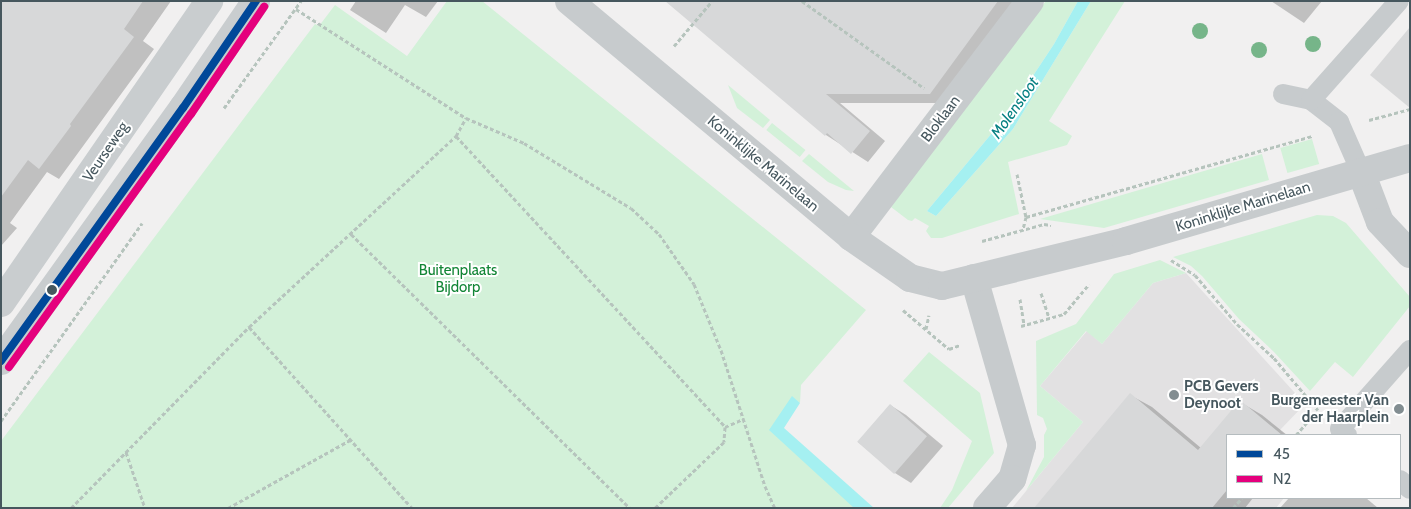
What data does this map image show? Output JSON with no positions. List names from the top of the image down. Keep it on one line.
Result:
{"streets":{"main road":["Veurseweg"],"street":["Bloklaan","Koninklijke Marinelaan"]},"crossings":[["Bloklaan","Koninklijke Marinelaan"]],"water":["Molensloot"],"parks":["Buitenplaats Bijdorp"],"places":["PCB Gevers Deynoot","Burgemeester Van der Haarplein"],"lines":["transit line 45","transit line N2"],"legend":["45","N2"]}
